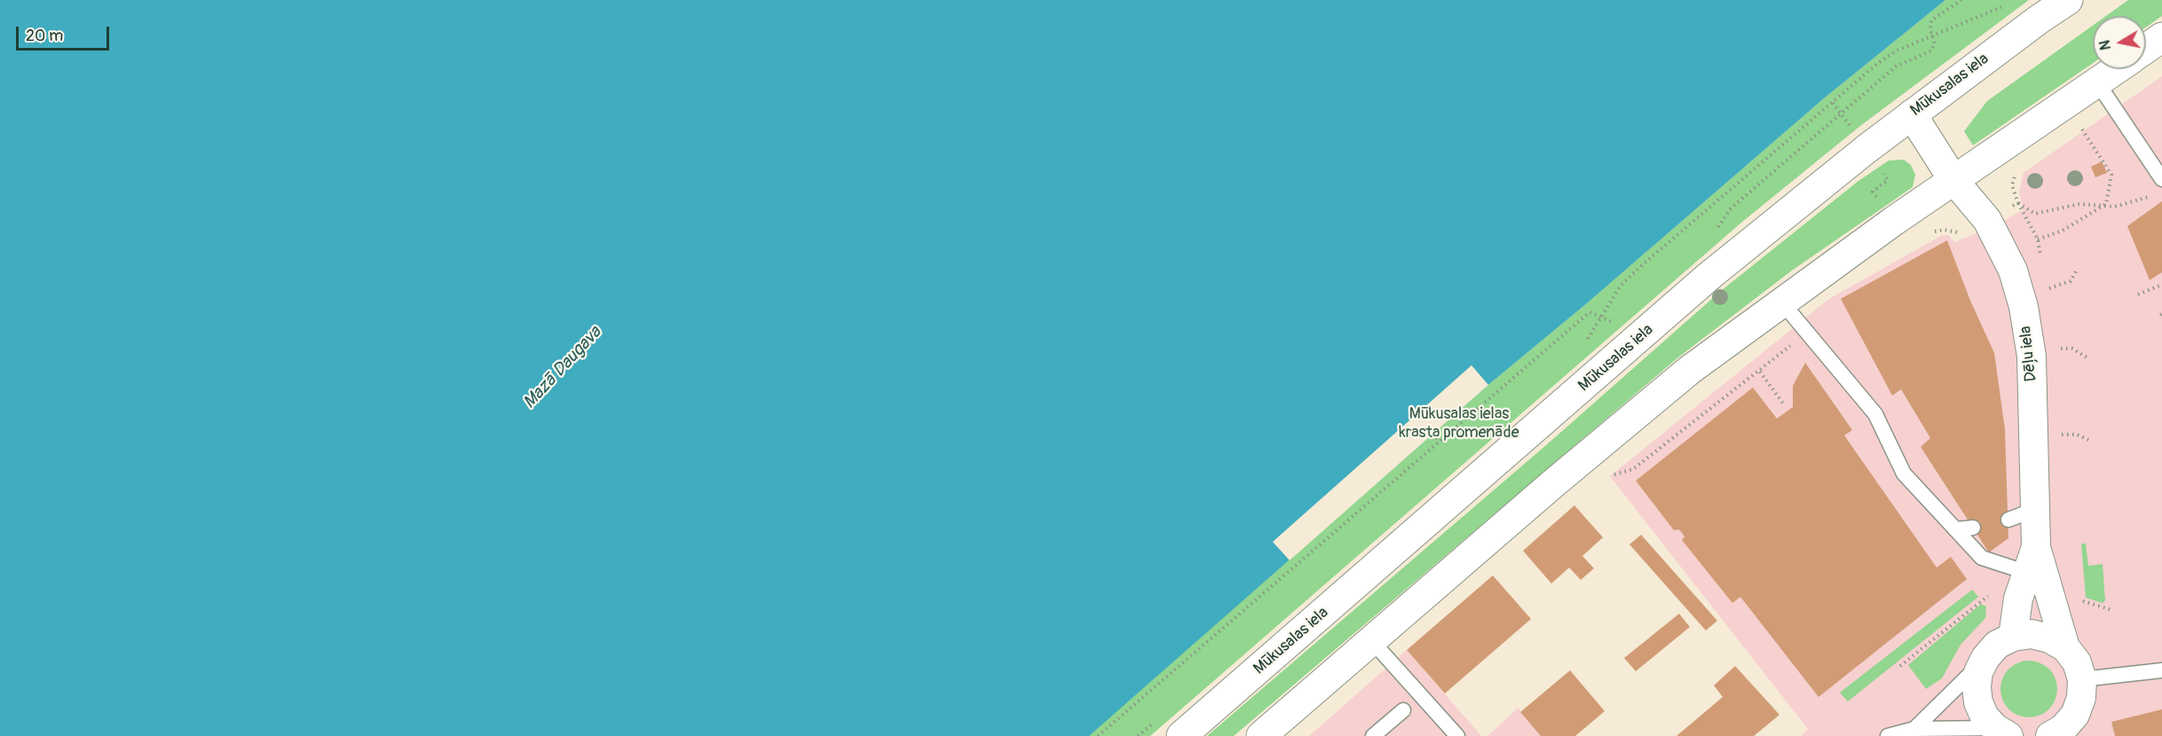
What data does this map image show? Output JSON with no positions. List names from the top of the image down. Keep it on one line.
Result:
{"streets":{"main road":["Mūkusalas iela"],"street":["Dēļu iela"]},"water":["Mazā Daugava"],"parks":["Mūkusalas ielas krasta promenāde"],"scale_bar":"20 m","north":"left"}
